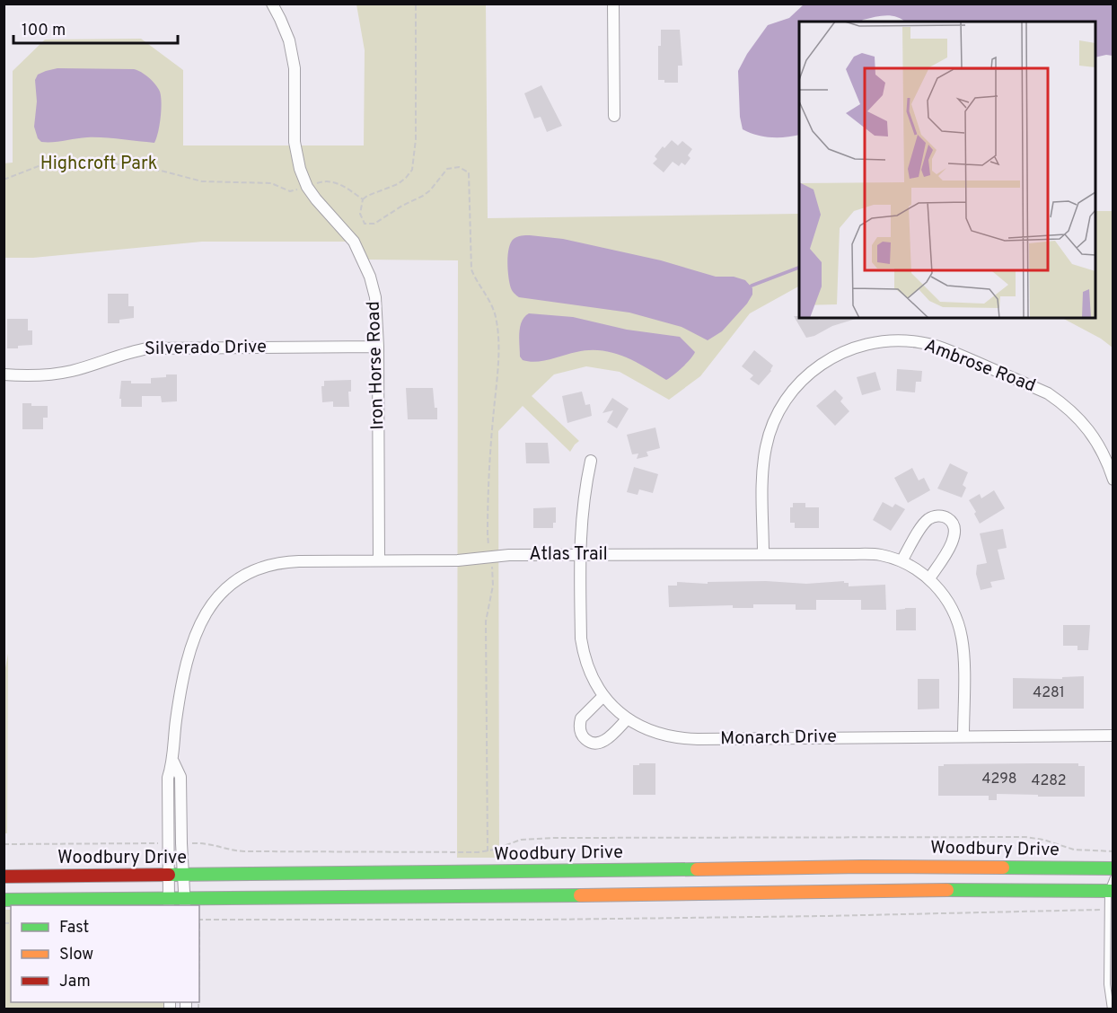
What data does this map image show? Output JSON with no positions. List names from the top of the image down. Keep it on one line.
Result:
{"streets":{"main road":["Woodbury Drive"],"street":["Silverado Drive","Iron Horse Road","Ambrose Road","Atlas Trail","Monarch Drive"]},"crossings":[["Silverado Drive","Iron Horse Road"],["Iron Horse Road","Atlas Trail"],["Ambrose Road","Atlas Trail"],["Atlas Trail","Monarch Drive"],["Atlas Trail","Woodbury Drive"]],"parks":["Highcroft Park"],"house_numbers":["4281","4298","4282"],"legend":["Fast","Slow","Jam"],"scale_bar":"100 m"}
